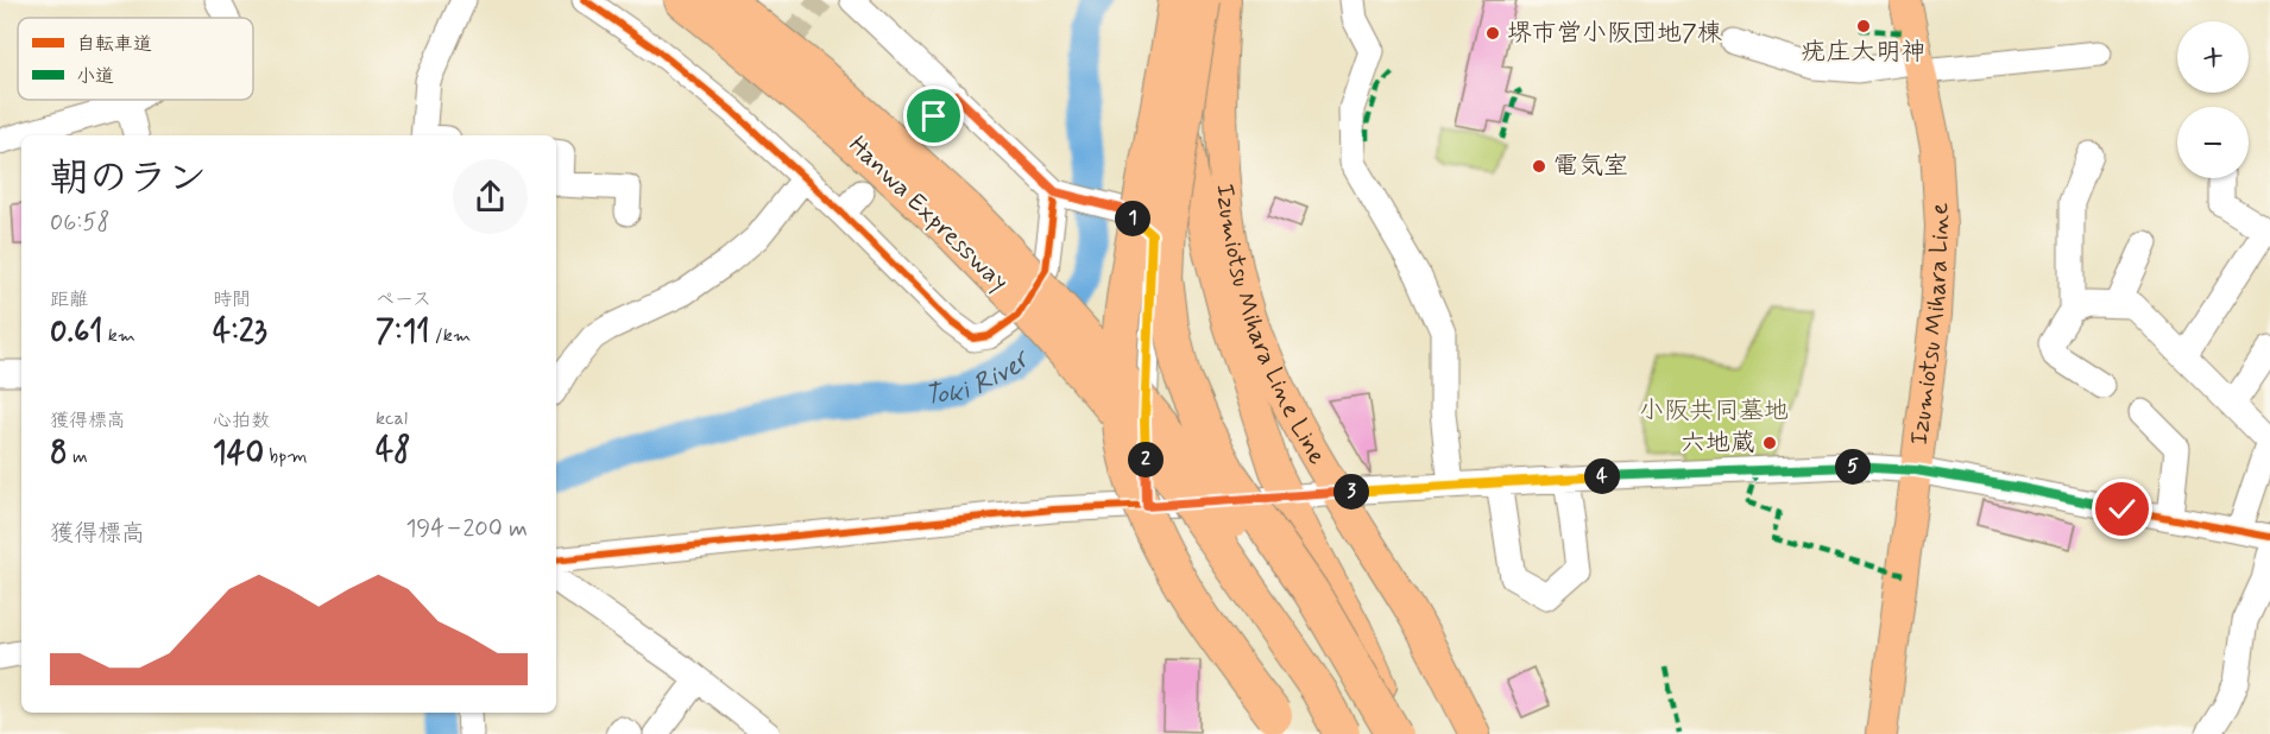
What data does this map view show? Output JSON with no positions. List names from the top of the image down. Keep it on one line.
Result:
{"streets":{"highway":["Hanwa Expressway"],"main road":["Izumiotsu Mihara Line Line","Izumiotsu Mihara Line"]},"water":["Toki River"],"parks":["小阪共同墓地"],"places":["疣庄大明神","堺市営小阪団地7棟","電気室","六地蔵"],"legend":["自転車道","小道"],"page":{"map_buttons":["+","−"],"heading":["朝のラン","06:58"],"pins":["1","2","5","4","3"],"stats":[["距離","0.61 km"],["時間","4:23"],["ペース","7:11 /km"],["獲得標高","8 m"],["心拍数","140 bpm"],["kcal","48"]],"chart":["獲得標高","194–200 m"]}}
